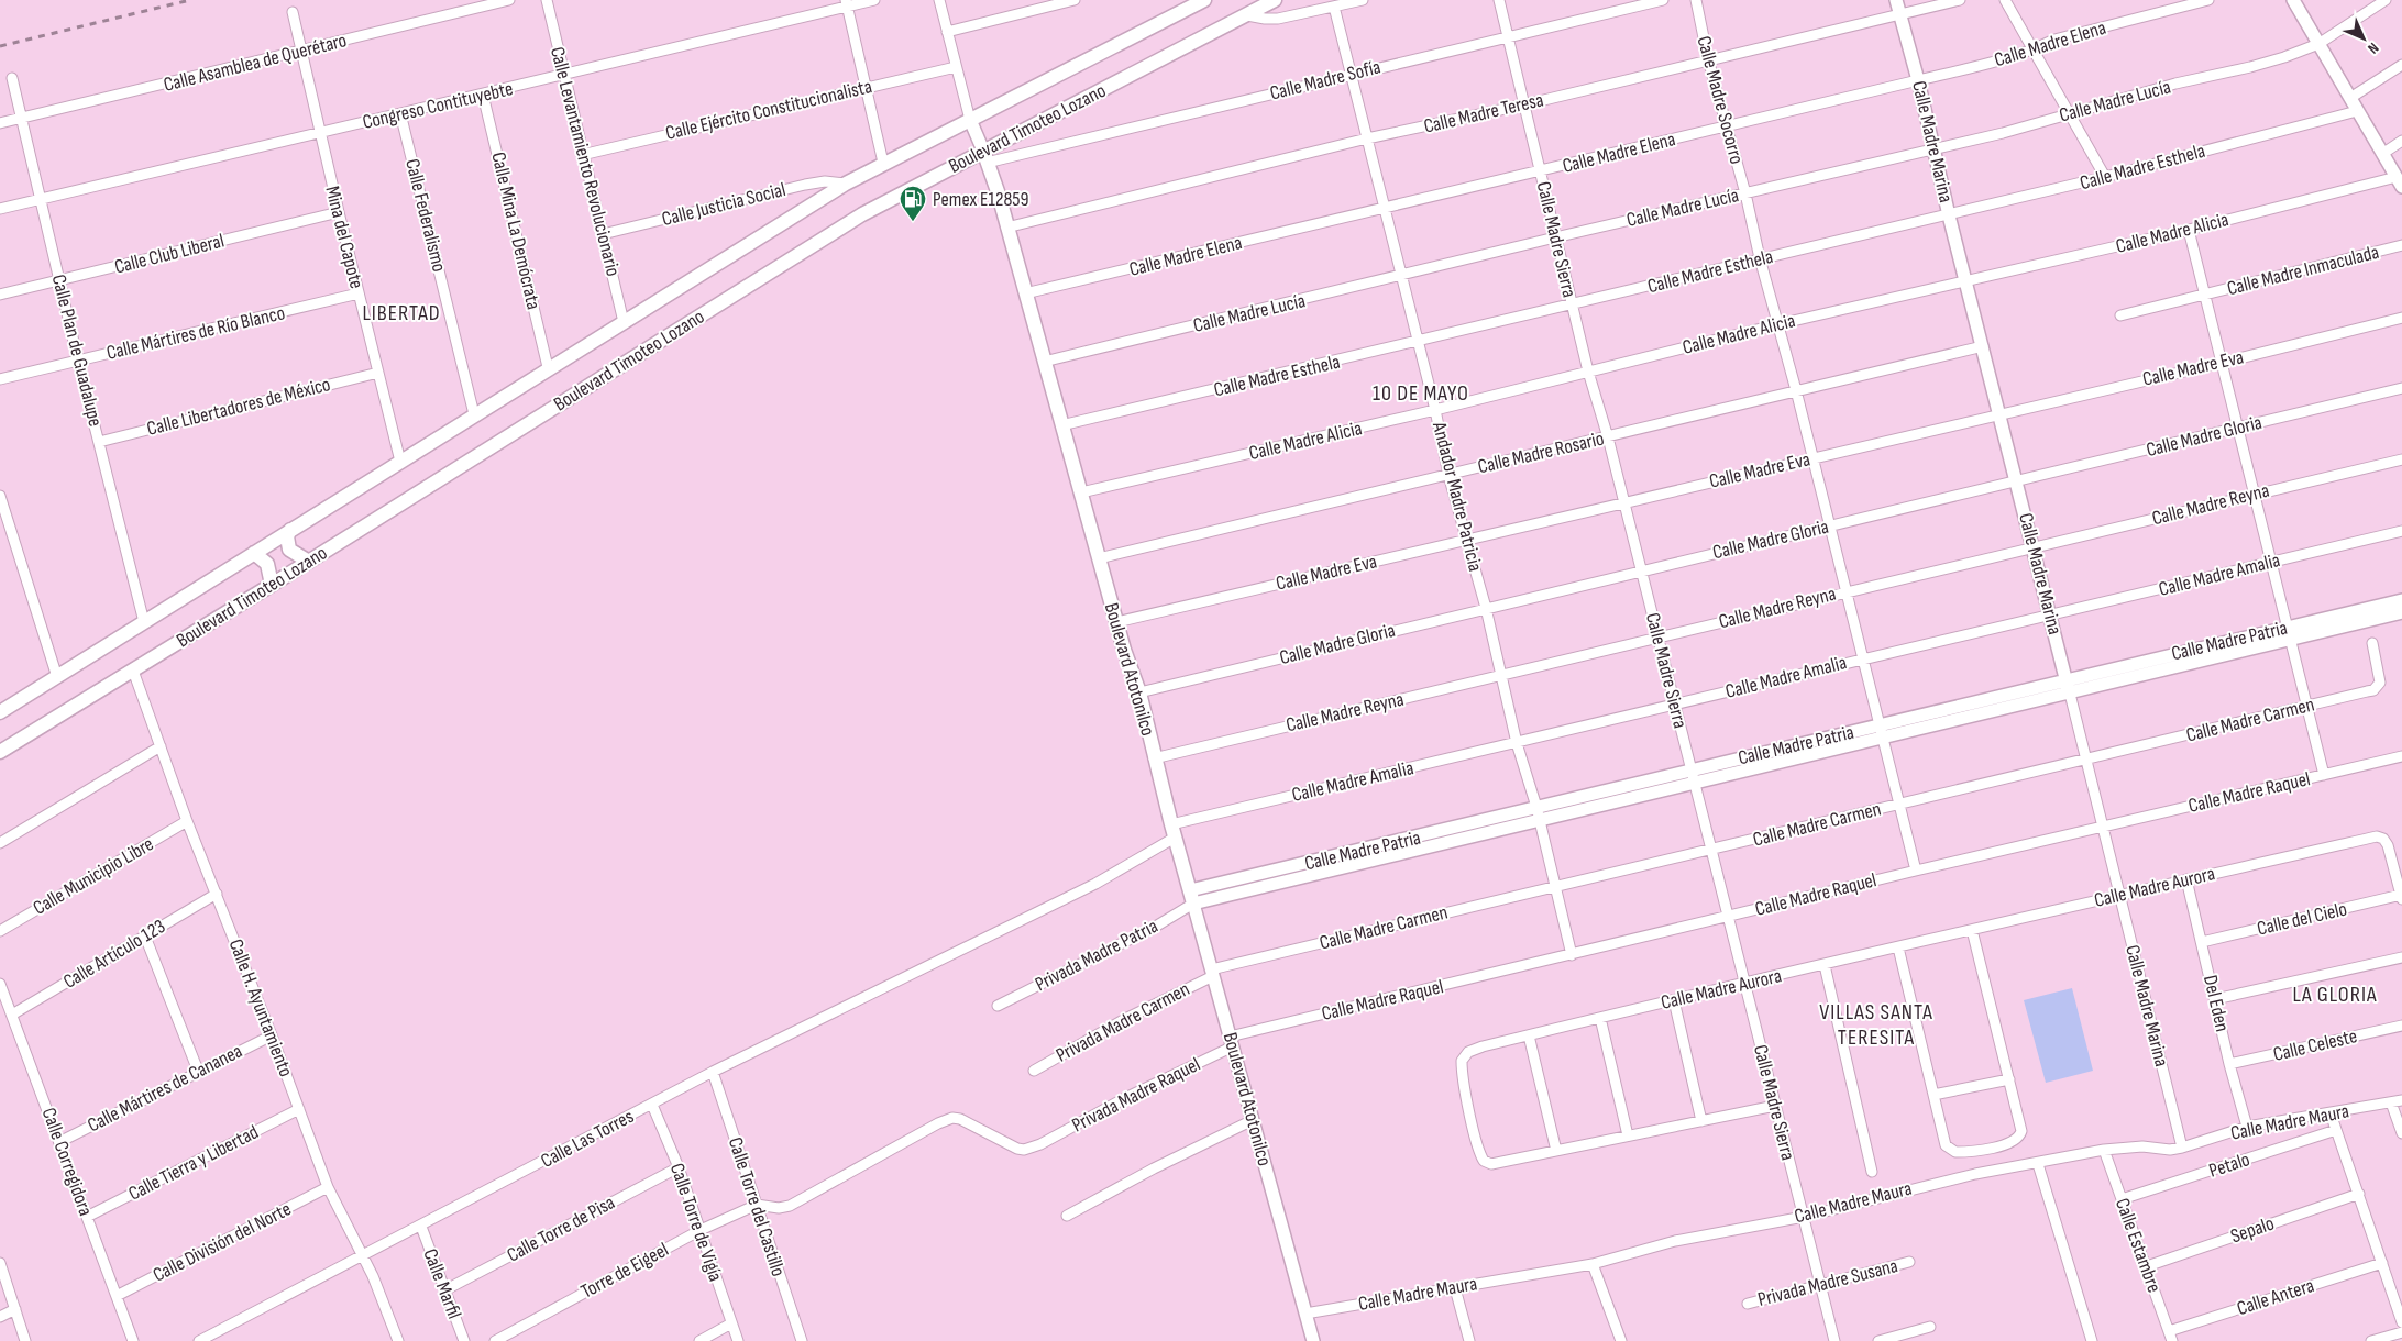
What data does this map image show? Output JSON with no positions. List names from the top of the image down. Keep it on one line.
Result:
{"streets":{"main road":["Boulevard Timoteo Lozano","Boulevard Atotonilco"],"street":["Calle Madre Elena","Calle Asamblea de Querétaro","Calle Madre Sofía","Calle Madre Socorro","Calle Madre Lucía","Congreso Contituyebte","Calle Ejército Constitucionalista","Calle Madre Teresa","Calle Madre Marina","Calle Levantamiento Revolucionario","Calle Madre Esthela","Calle Justicia Social","Calle Federalismo","Calle Mina La Demócrata","Calle Madre Alicia","Mina del Capote","Calle Madre Sierra","Calle Club Liberal","Calle Madre Inmaculada","Calle Mártires de Río Blanco","Calle Plan de Guadalupe","Calle Madre Eva","Calle Libertadores de México","Calle Madre Gloria","Calle Madre Rosario","Andador Madre Patricia","Calle Madre Reyna","Calle Madre Amalia","Calle Madre Patria","Calle Madre Carmen","Calle Madre Raquel","Calle Municipio Libre","Calle Madre Aurora","Calle del Cielo","Calle Artículo 123","Privada Madre Patria","Del Eden","Calle H. Ayuntamiento","Privada Madre Carmen","Calle Celeste","Calle Mártires de Cananea","Privada Madre Raquel","Calle Madre Maura","Calle Las Torres","Calle Corregidora","Calle Tierra y Libertad","Petalo","Calle Torre del Castillo","Calle Torre de Vigía","Calle Torre de Pisa","Sepalo","Calle División del Norte","Calle Estambre","Torre de Eigeel","Privada Madre Susana","Calle Marfil","Calle Antera"]},"crossings":[["Calle Madre Elena","Calle Madre Socorro"],["Calle Madre Elena","Calle Madre Marina"],["Calle Madre Elena","Calle Madre Sierra"],["Calle Madre Elena","Andador Madre Patricia"],["Calle Madre Elena","Boulevard Atotonilco"],["Calle Asamblea de Querétaro","Mina del Capote"],["Calle Asamblea de Querétaro","Calle Plan de Guadalupe"],["Calle Madre Sofía","Boulevard Timoteo Lozano"],["Calle Madre Sofía","Calle Madre Sierra"],["Calle Madre Sofía","Andador Madre Patricia"],["Calle Madre Sofía","Boulevard Atotonilco"],["Calle Madre Socorro","Calle Madre Lucía"],["Calle Madre Socorro","Calle Madre Teresa"],["Calle Madre Socorro","Calle Madre Esthela"],["Calle Madre Socorro","Calle Madre Alicia"],["Calle Madre Socorro","Calle Madre Eva"],["Calle Madre Socorro","Calle Madre Gloria"],["Calle Madre Socorro","Calle Madre Rosario"],["Calle Madre Socorro","Calle Madre Reyna"],["Calle Madre Socorro","Calle Madre Amalia"],["Calle Madre Socorro","Calle Madre Patria"],["Calle Madre Socorro","Calle Madre Carmen"],["Calle Madre Socorro","Calle Madre Raquel"],["Calle Madre Lucía","Calle Madre Marina"],["Calle Madre Lucía","Calle Madre Sierra"],["Calle Madre Lucía","Andador Madre Patricia"],["Calle Madre Lucía","Boulevard Atotonilco"],["Congreso Contituyebte","Calle Levantamiento Revolucionario"],["Congreso Contituyebte","Calle Federalismo"],["Congreso Contituyebte","Calle Mina La Demócrata"],["Congreso Contituyebte","Mina del Capote"],["Congreso Contituyebte","Calle Plan de Guadalupe"],["Calle Ejército Constitucionalista","Calle Levantamiento Revolucionario"],["Calle Ejército Constitucionalista","Boulevard Atotonilco"],["Calle Madre Teresa","Calle Madre Marina"],["Calle Madre Teresa","Calle Madre Sierra"],["Calle Madre Teresa","Andador Madre Patricia"],["Calle Madre Teresa","Boulevard Atotonilco"],["Boulevard Timoteo Lozano","Calle Levantamiento Revolucionario"],["Boulevard Timoteo Lozano","Calle Justicia Social"],["Boulevard Timoteo Lozano","Calle Federalismo"],["Boulevard Timoteo Lozano","Calle Mina La Demócrata"],["Boulevard Timoteo Lozano","Mina del Capote"],["Boulevard Timoteo Lozano","Calle Plan de Guadalupe"],["Boulevard Timoteo Lozano","Boulevard Atotonilco"],["Boulevard Timoteo Lozano","Calle H. Ayuntamiento"],["Calle Madre Marina","Calle Madre Esthela"],["Calle Madre Marina","Calle Madre Alicia"],["Calle Madre Marina","Calle Madre Eva"],["Calle Madre Marina","Calle Madre Gloria"],["Calle Madre Marina","Calle Madre Rosario"],["Calle Madre Marina","Calle Madre Reyna"],["Calle Madre Marina","Calle Madre Amalia"],["Calle Madre Marina","Calle Madre Patria"],["Calle Madre Marina","Calle Madre Carmen"],["Calle Madre Marina","Calle Madre Raquel"],["Calle Madre Marina","Calle Madre Aurora"],["Calle Madre Marina","Calle Madre Maura"],["Calle Levantamiento Revolucionario","Calle Justicia Social"],["Calle Madre Esthela","Calle Madre Sierra"],["Calle Madre Esthela","Andador Madre Patricia"],["Calle Madre Esthela","Boulevard Atotonilco"],["Calle Madre Alicia","Calle Madre Sierra"],["Calle Madre Alicia","Andador Madre Patricia"],["Calle Madre Alicia","Boulevard Atotonilco"],["Mina del Capote","Calle Club Liberal"],["Mina del Capote","Calle Mártires de Río Blanco"],["Mina del Capote","Calle Libertadores de México"],["Calle Madre Sierra","Calle Madre Eva"],["Calle Madre Sierra","Calle Madre Gloria"],["Calle Madre Sierra","Calle Madre Rosario"],["Calle Madre Sierra","Calle Madre Reyna"],["Calle Madre Sierra","Calle Madre Amalia"],["Calle Madre Sierra","Calle Madre Patria"],["Calle Madre Sierra","Calle Madre Carmen"],["Calle Madre Sierra","Calle Madre Raquel"],["Calle Madre Sierra","Calle Madre Aurora"],["Calle Madre Sierra","Calle Madre Maura"],["Calle Madre Sierra","Privada Madre Susana"],["Calle Club Liberal","Calle Plan de Guadalupe"],["Calle Mártires de Río Blanco","Calle Plan de Guadalupe"],["Calle Plan de Guadalupe","Calle Libertadores de México"],["Calle Madre Eva","Andador Madre Patricia"],["Calle Madre Eva","Boulevard Atotonilco"],["Calle Madre Gloria","Andador Madre Patricia"],["Calle Madre Gloria","Boulevard Atotonilco"],["Calle Madre Rosario","Andador Madre Patricia"],["Calle Madre Rosario","Boulevard Atotonilco"],["Andador Madre Patricia","Calle Madre Reyna"],["Andador Madre Patricia","Calle Madre Amalia"],["Andador Madre Patricia","Calle Madre Patria"],["Andador Madre Patricia","Calle Madre Carmen"],["Andador Madre Patricia","Calle Madre Raquel"],["Calle Madre Reyna","Boulevard Atotonilco"],["Calle Madre Amalia","Boulevard Atotonilco"],["Calle Madre Amalia","Calle Las Torres"],["Calle Madre Patria","Boulevard Atotonilco"],["Calle Madre Patria","Privada Madre Patria"],["Boulevard Atotonilco","Calle Madre Carmen"],["Boulevard Atotonilco","Calle Madre Raquel"],["Boulevard Atotonilco","Privada Madre Patria"],["Boulevard Atotonilco","Privada Madre Carmen"],["Boulevard Atotonilco","Privada Madre Raquel"],["Boulevard Atotonilco","Calle Madre Maura"],["Calle Madre Carmen","Privada Madre Carmen"],["Calle Madre Raquel","Privada Madre Raquel"],["Calle Municipio Libre","Calle H. Ayuntamiento"],["Calle Madre Aurora","Calle del Cielo"],["Calle Madre Aurora","Del Eden"],["Calle del Cielo","Del Eden"],["Calle Artículo 123","Calle H. Ayuntamiento"],["Calle Artículo 123","Calle Corregidora"],["Del Eden","Calle Celeste"],["Del Eden","Calle Madre Maura"],["Calle H. Ayuntamiento","Calle Mártires de Cananea"],["Calle H. Ayuntamiento","Calle Las Torres"],["Calle H. Ayuntamiento","Calle Tierra y Libertad"],["Calle H. Ayuntamiento","Calle División del Norte"],["Calle Mártires de Cananea","Calle Corregidora"],["Privada Madre Raquel","Calle Torre del Castillo"],["Privada Madre Raquel","Torre de Eigeel"],["Calle Madre Maura","Calle Estambre"],["Calle Las Torres","Calle Torre del Castillo"],["Calle Las Torres","Calle Torre de Vigía"],["Calle Las Torres","Calle Marfil"],["Calle Corregidora","Calle Tierra y Libertad"],["Calle Corregidora","Calle División del Norte"],["Petalo","Calle Estambre"],["Calle Torre del Castillo","Torre de Eigeel"],["Calle Torre de Vigía","Calle Torre de Pisa"],["Calle Torre de Vigía","Torre de Eigeel"],["Calle Torre de Pisa","Calle Marfil"],["Sepalo","Calle Estambre"],["Calle Estambre","Calle Antera"]],"districts":["LIBERTAD","10 DE MAYO","LA GLORIA","VILLAS SANTA TERESITA"],"places":{"fuel station":["Pemex E12859"]},"north":"bottom right"}
